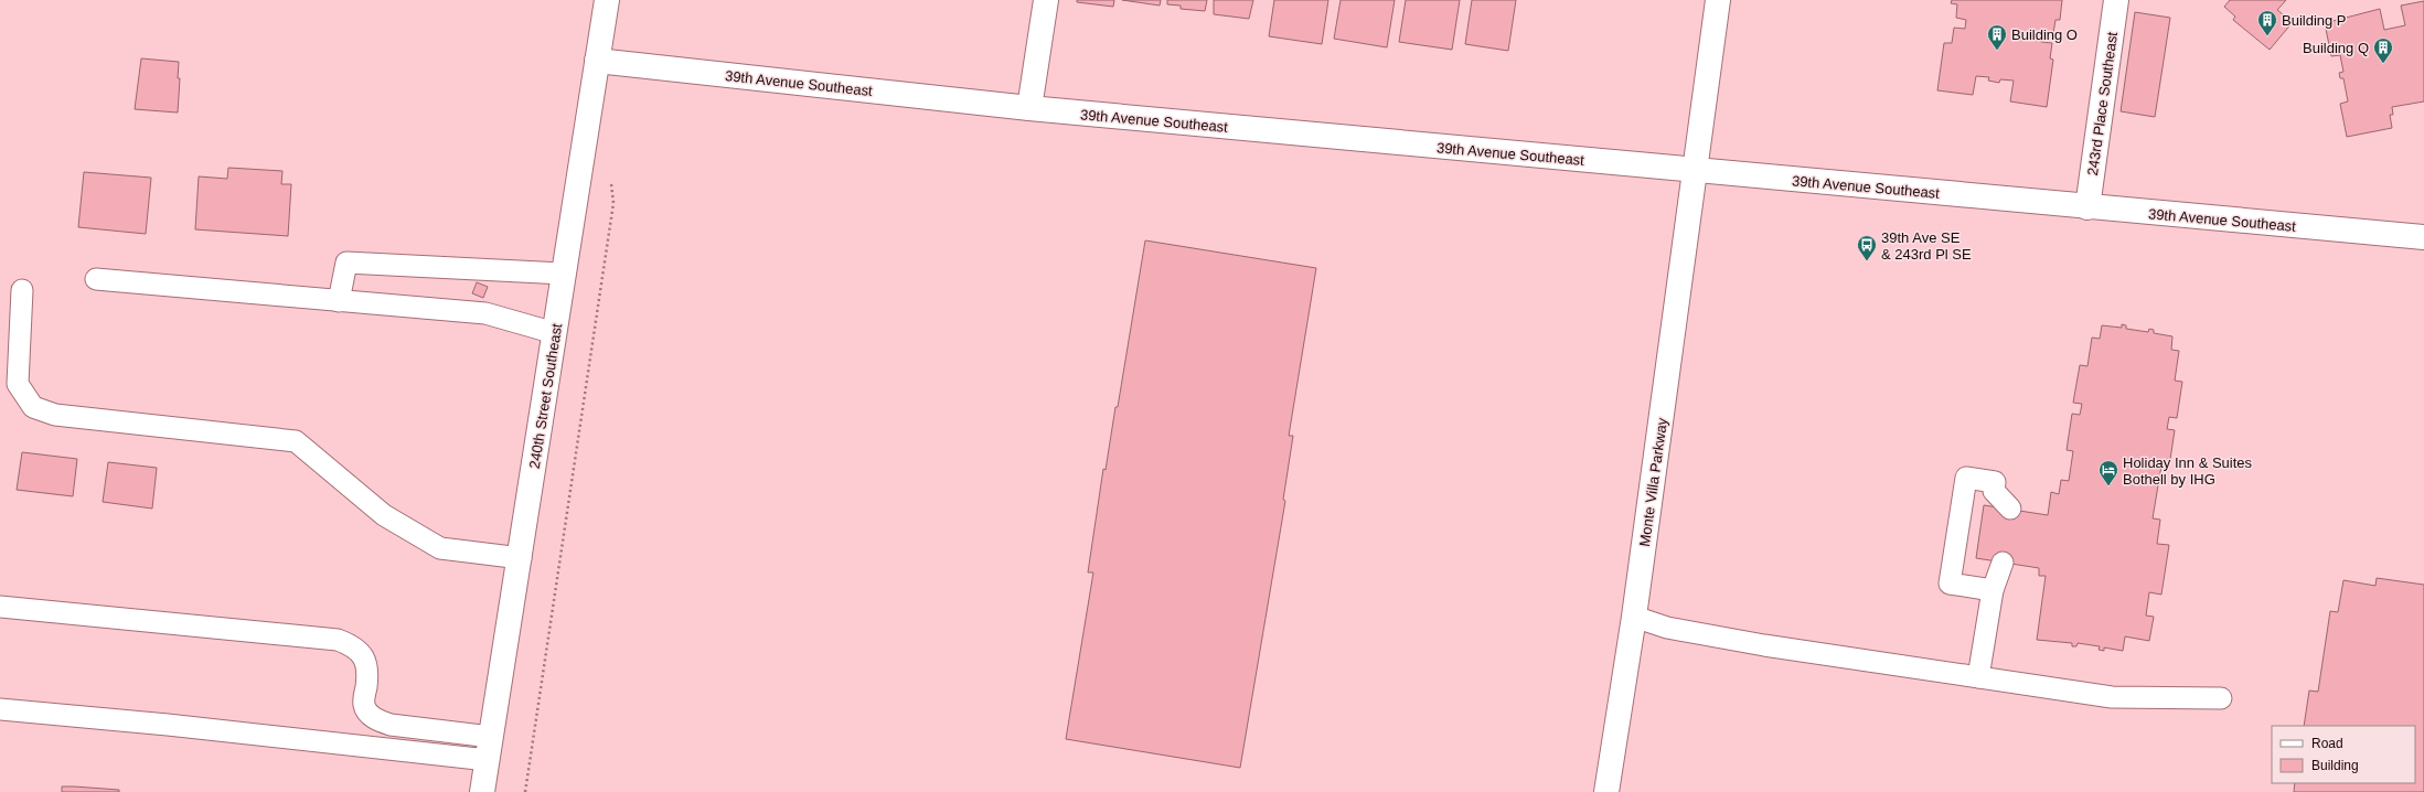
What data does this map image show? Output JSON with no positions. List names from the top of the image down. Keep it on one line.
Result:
{"streets":{"street":["39th Avenue Southeast","243rd Place Southeast","240th Street Southeast","Monte Villa Parkway"]},"crossings":[["39th Avenue Southeast","243rd Place Southeast"],["39th Avenue Southeast","240th Street Southeast"],["39th Avenue Southeast","Monte Villa Parkway"]],"places":{"building":["Building P","Building O","Building Q"],"bus stop":["39th Ave SE & 243rd Pl SE"],"hotel":["Holiday Inn & Suites Bothell by IHG"]},"legend":["Road","Building"]}
